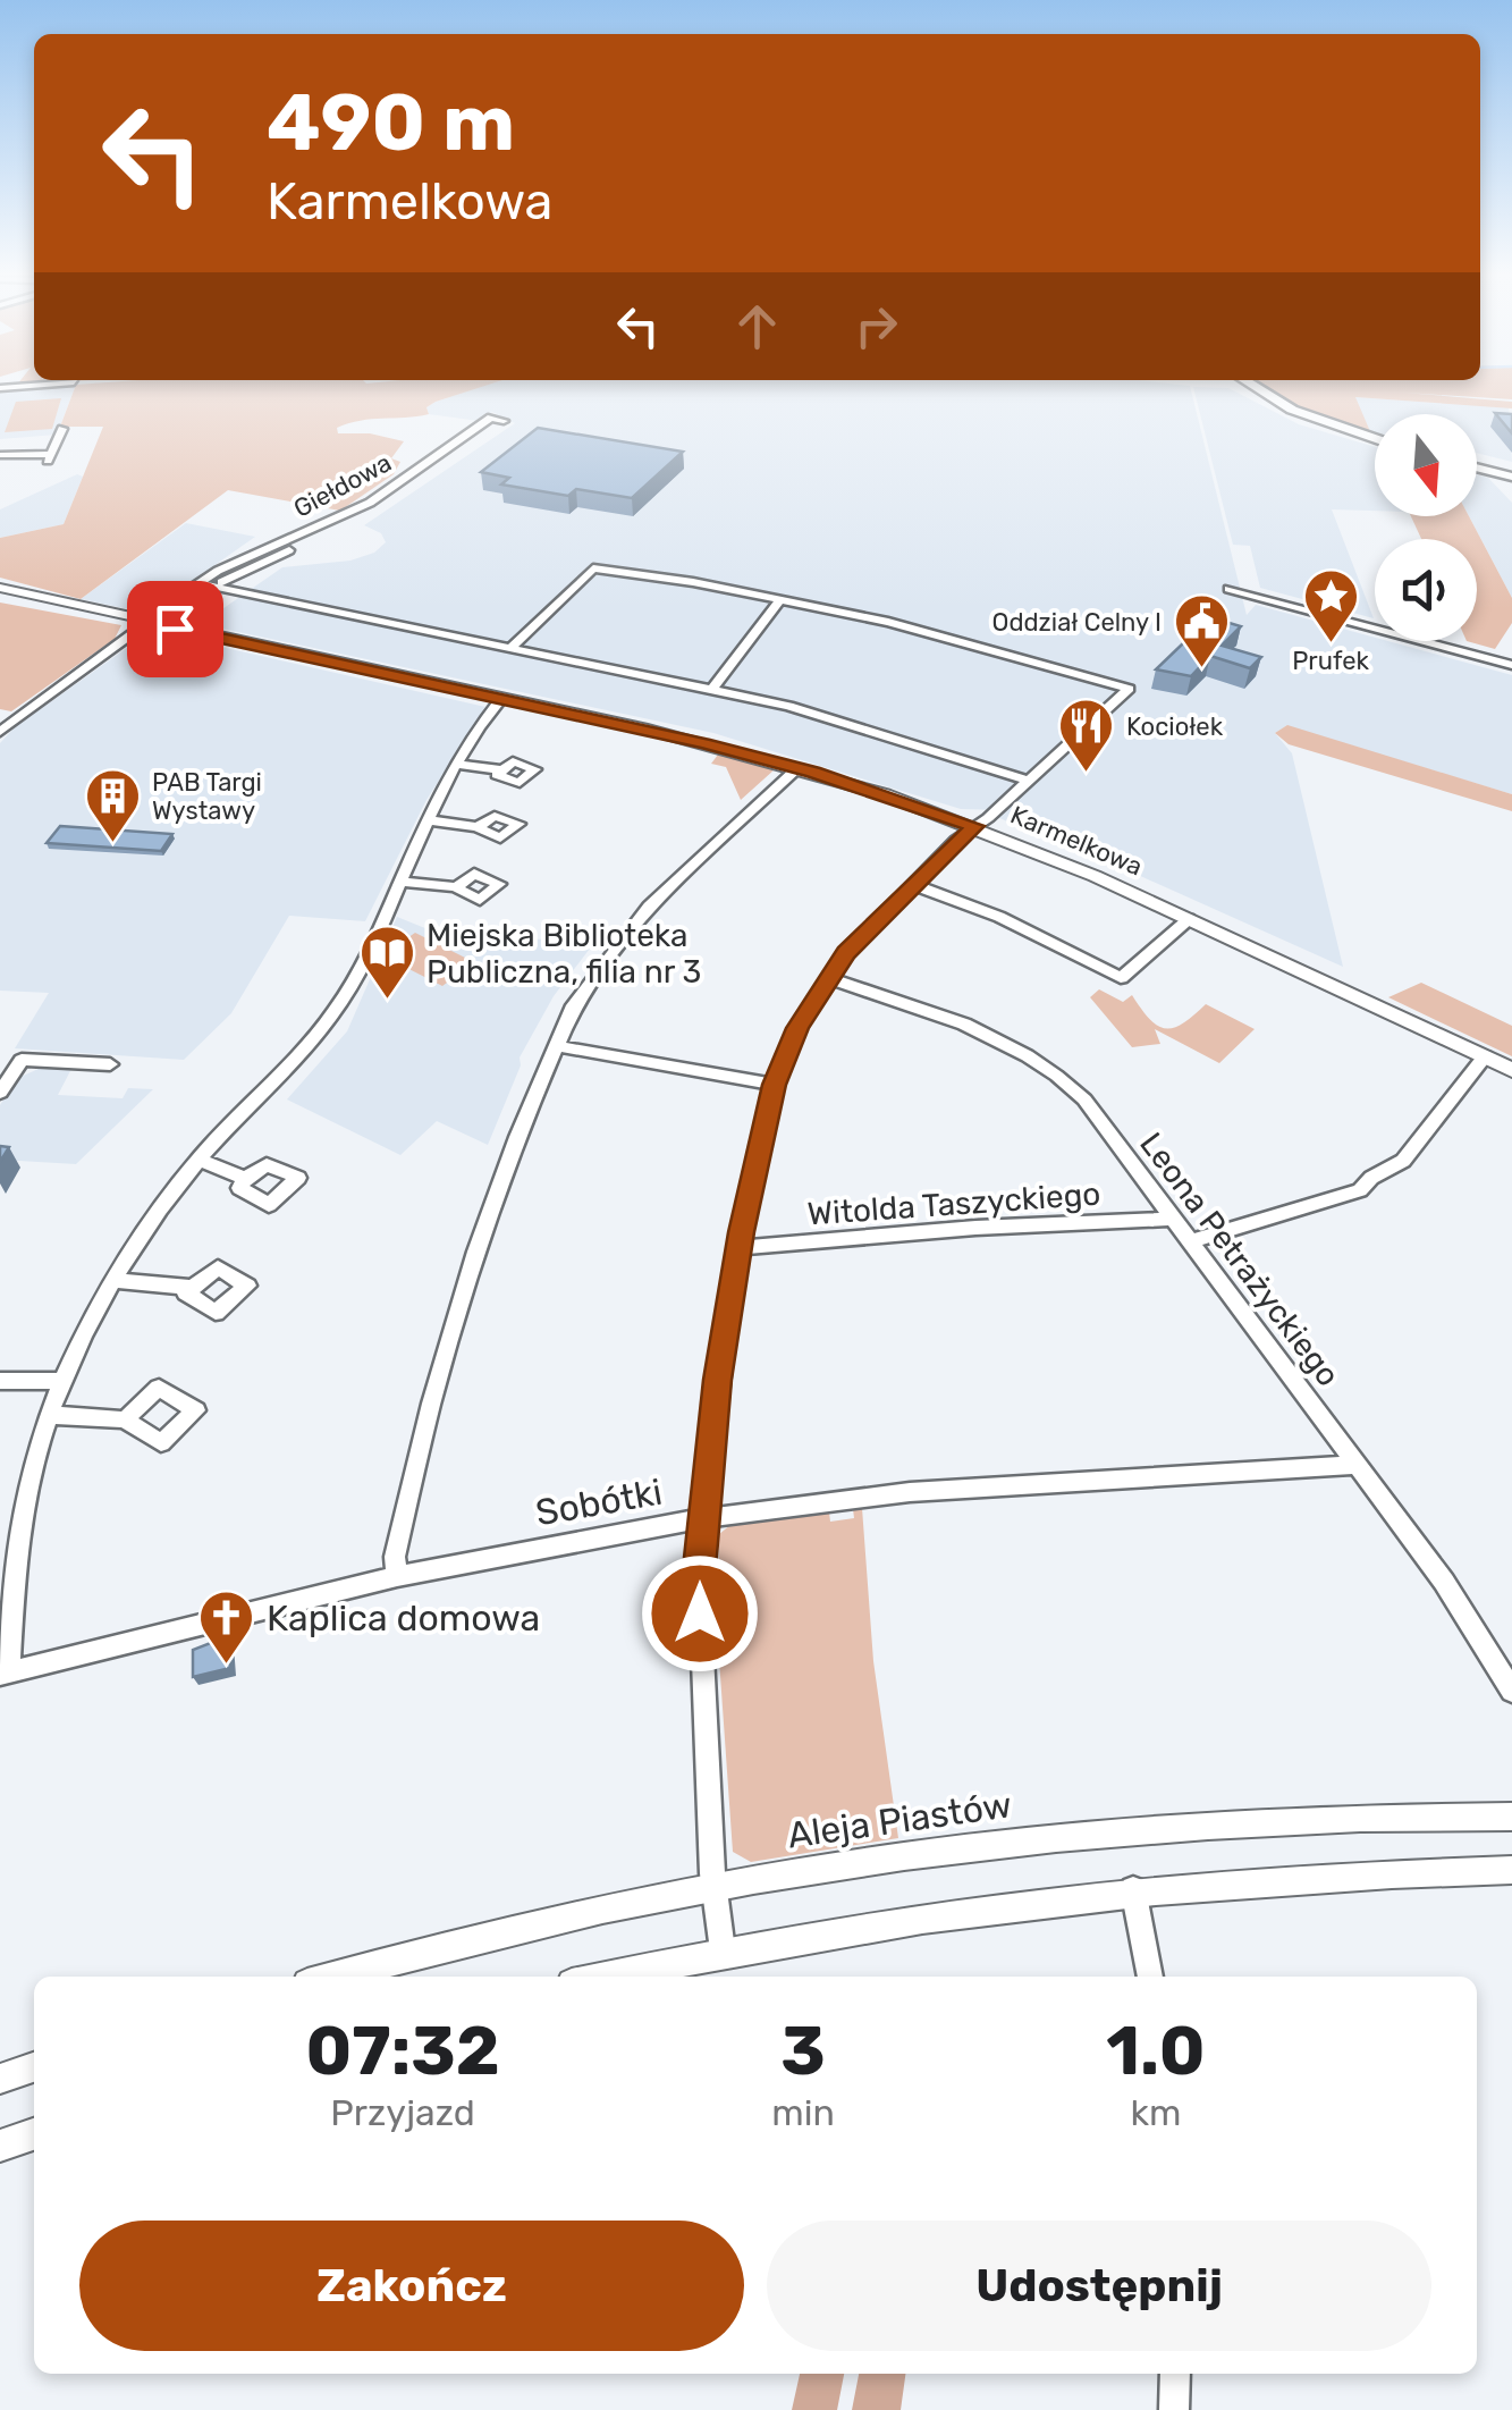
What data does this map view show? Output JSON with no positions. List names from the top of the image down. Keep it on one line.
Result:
{"streets":{"street":["Giełdowa","Karmelkowa","Witolda Taszyckiego","Leona Petrażyckiego","Sobótki","Aleja Piastów"]},"crossings":[["Giełdowa","Karmelkowa"],["Witolda Taszyckiego","Leona Petrażyckiego"],["Leona Petrażyckiego","Sobótki"]],"places":{"place":["Prufek"],"public building":["Oddział Celny I"],"restaurant":["Kociołek"],"building":["PAB Targi Wystawy"],"library":["Miejska Biblioteka Publiczna, filia nr 3"],"church":["Kaplica domowa"]},"north":"bottom","page":{"turn":["490 m","Karmelkowa"],"eta":["07:32","Przyjazd","3","min","1.0","km"],"buttons":["Zakończ","Udostępnij"]}}
